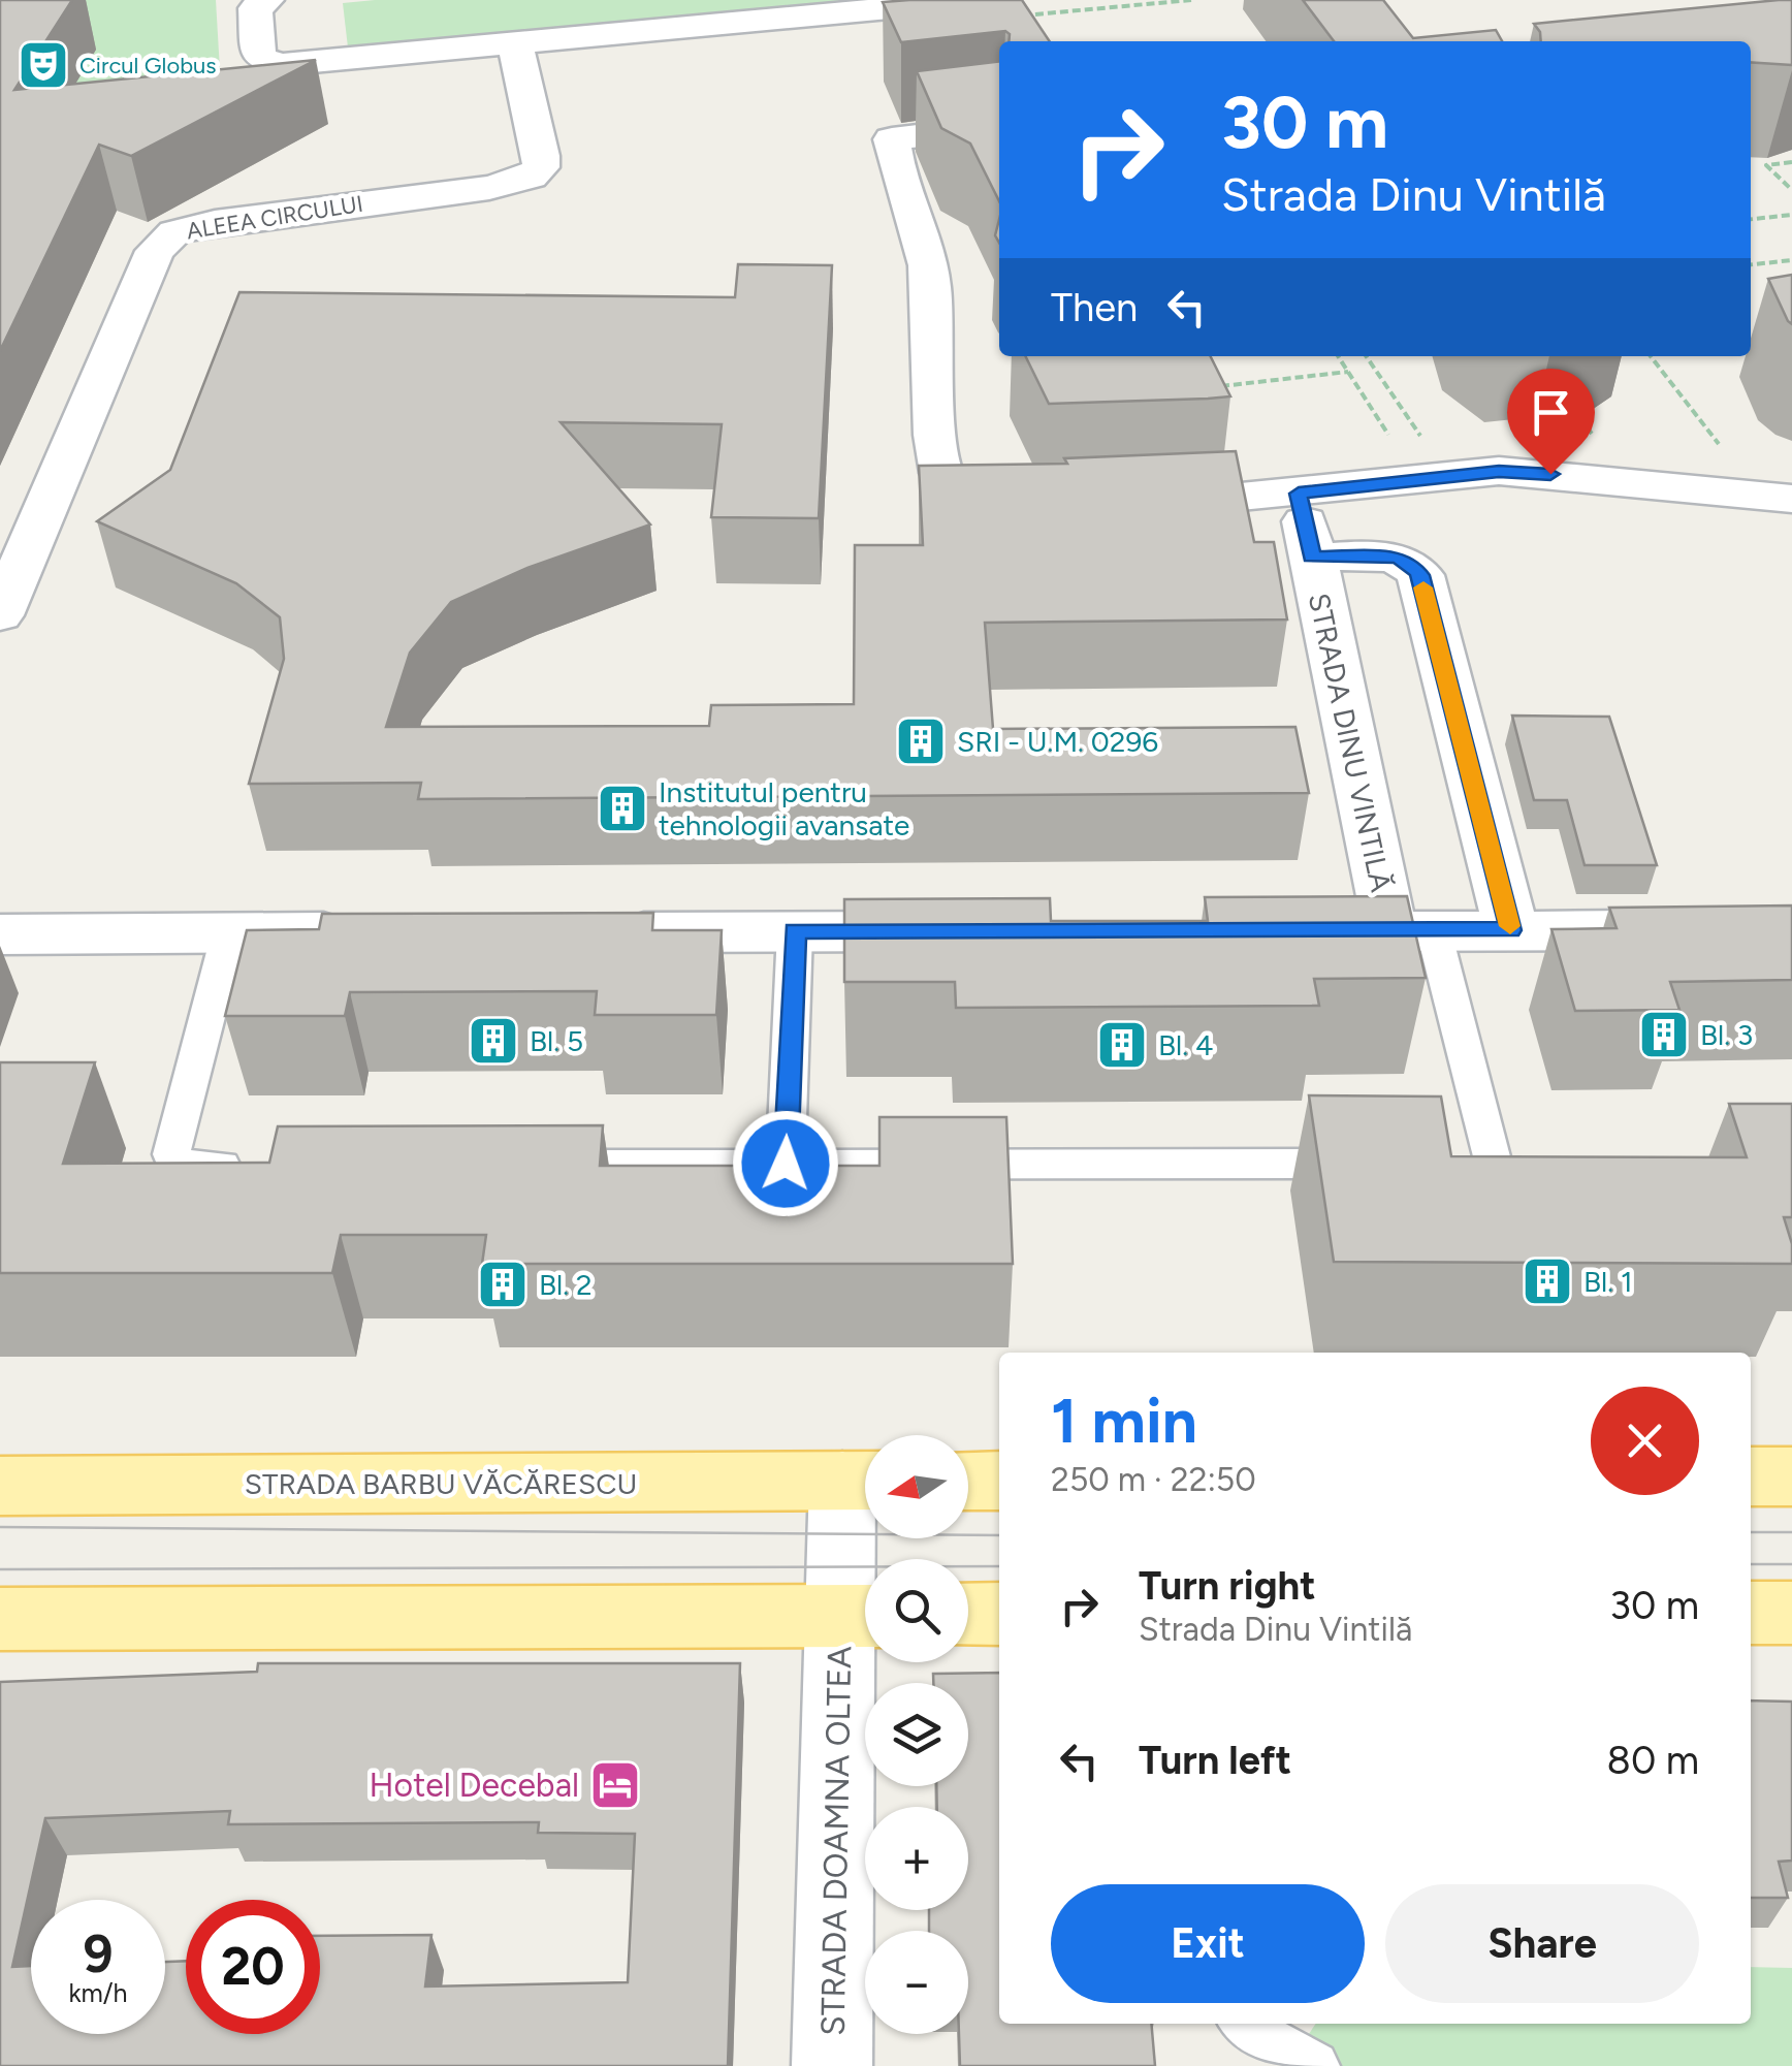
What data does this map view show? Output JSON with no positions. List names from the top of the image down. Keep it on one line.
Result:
{"streets":{"main road":["STRADA BARBU VĂCĂRESCU"],"street":["ALEEA CIRCULUI","STRADA DINU VINTILĂ","STRADA DOAMNA OLTEA"]},"crossings":[["STRADA BARBU VĂCĂRESCU","STRADA DOAMNA OLTEA"]],"places":{"theatre":["Circul Globus"],"building":["SRI - U.M. 0296","Institutul pentru tehnologii avansate","Bl. 3","Bl. 5","Bl. 4","Bl. 1","Bl. 2"],"hotel":["Hotel Decebal"]},"north":"left","page":{"turn":["30 m","Strada Dinu Vintilă"],"then":"Then","heading":["1 min","250 m · 22:50"],"map_buttons":["+","−"],"list":[{"name":"Turn right","note":"Strada Dinu Vintilă","value":"30 m"},{"name":"Turn left","value":"80 m"}],"buttons":["Exit","Share"],"speed":"9 km/h","limit":"20"}}
